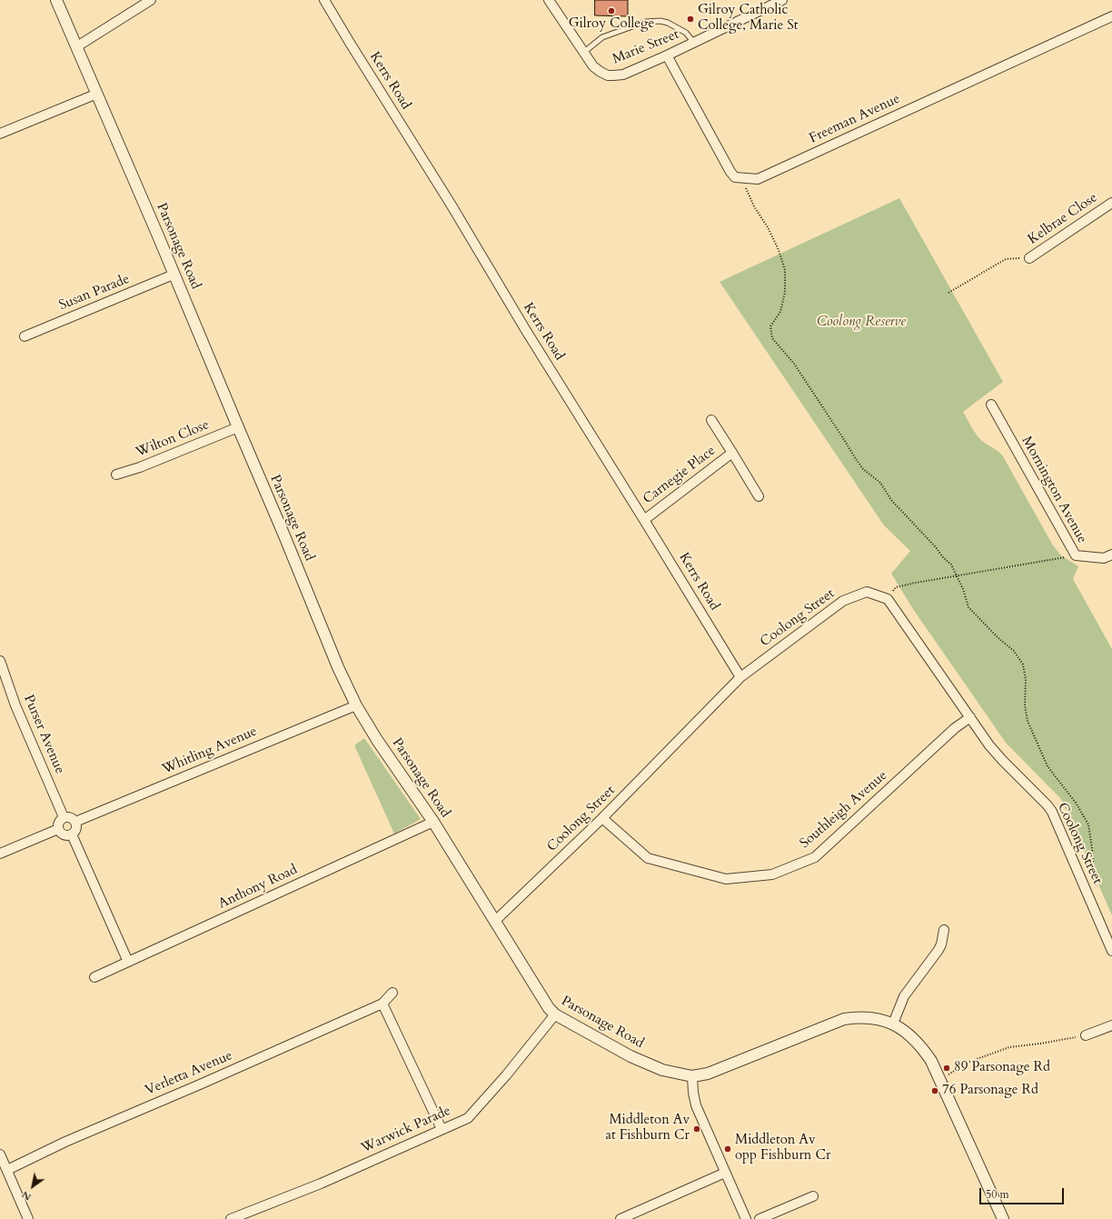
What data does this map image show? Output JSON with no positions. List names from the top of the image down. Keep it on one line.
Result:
{"streets":{"street":["Marie Street","Kerrs Road","Freeman Avenue","Kelbrae Close","Parsonage Road","Susan Parade","Wilton Close","Carnegie Place","Mornington Avenue","Coolong Street","Purser Avenue","Whitling Avenue","Southleigh Avenue","Anthony Road","Verletta Avenue","Warwick Parade"]},"crossings":[["Kerrs Road","Carnegie Place"],["Kerrs Road","Coolong Street"],["Parsonage Road","Susan Parade"],["Parsonage Road","Wilton Close"],["Parsonage Road","Coolong Street"],["Parsonage Road","Whitling Avenue"],["Parsonage Road","Anthony Road"],["Parsonage Road","Warwick Parade"],["Coolong Street","Southleigh Avenue"],["Purser Avenue","Whitling Avenue"]],"parks":["Coolong Reserve"],"places":["Gilroy College","Gilroy Catholic College, Marie St","89 Parsonage Rd","76 Parsonage Rd","Middleton Av at Fishburn Cr","Middleton Av opp Fishburn Cr"],"scale_bar":"50 m","north":"bottom left"}
